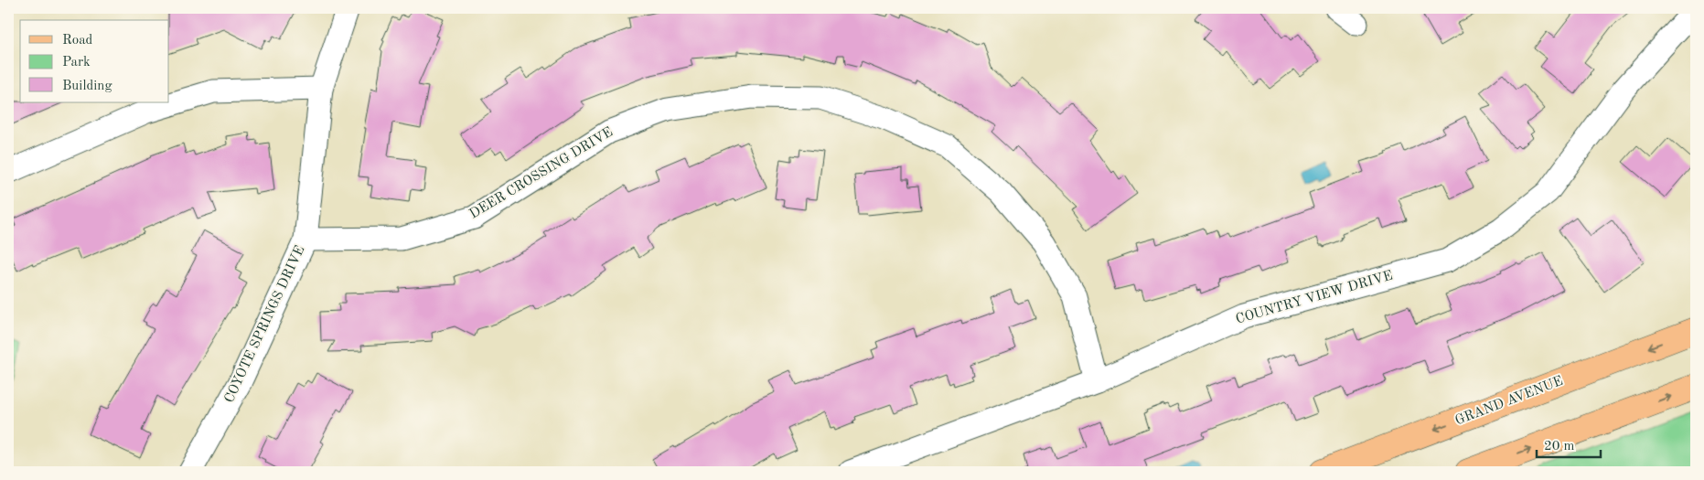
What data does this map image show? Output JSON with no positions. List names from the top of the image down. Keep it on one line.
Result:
{"streets":{"main road":["GRAND AVENUE"],"street":["DEER CROSSING DRIVE","COUNTRY VIEW DRIVE","COYOTE SPRINGS DRIVE"]},"crossings":[["DEER CROSSING DRIVE","COUNTRY VIEW DRIVE"],["DEER CROSSING DRIVE","COYOTE SPRINGS DRIVE"]],"legend":["Road","Park","Building"],"scale_bar":"20 m"}
